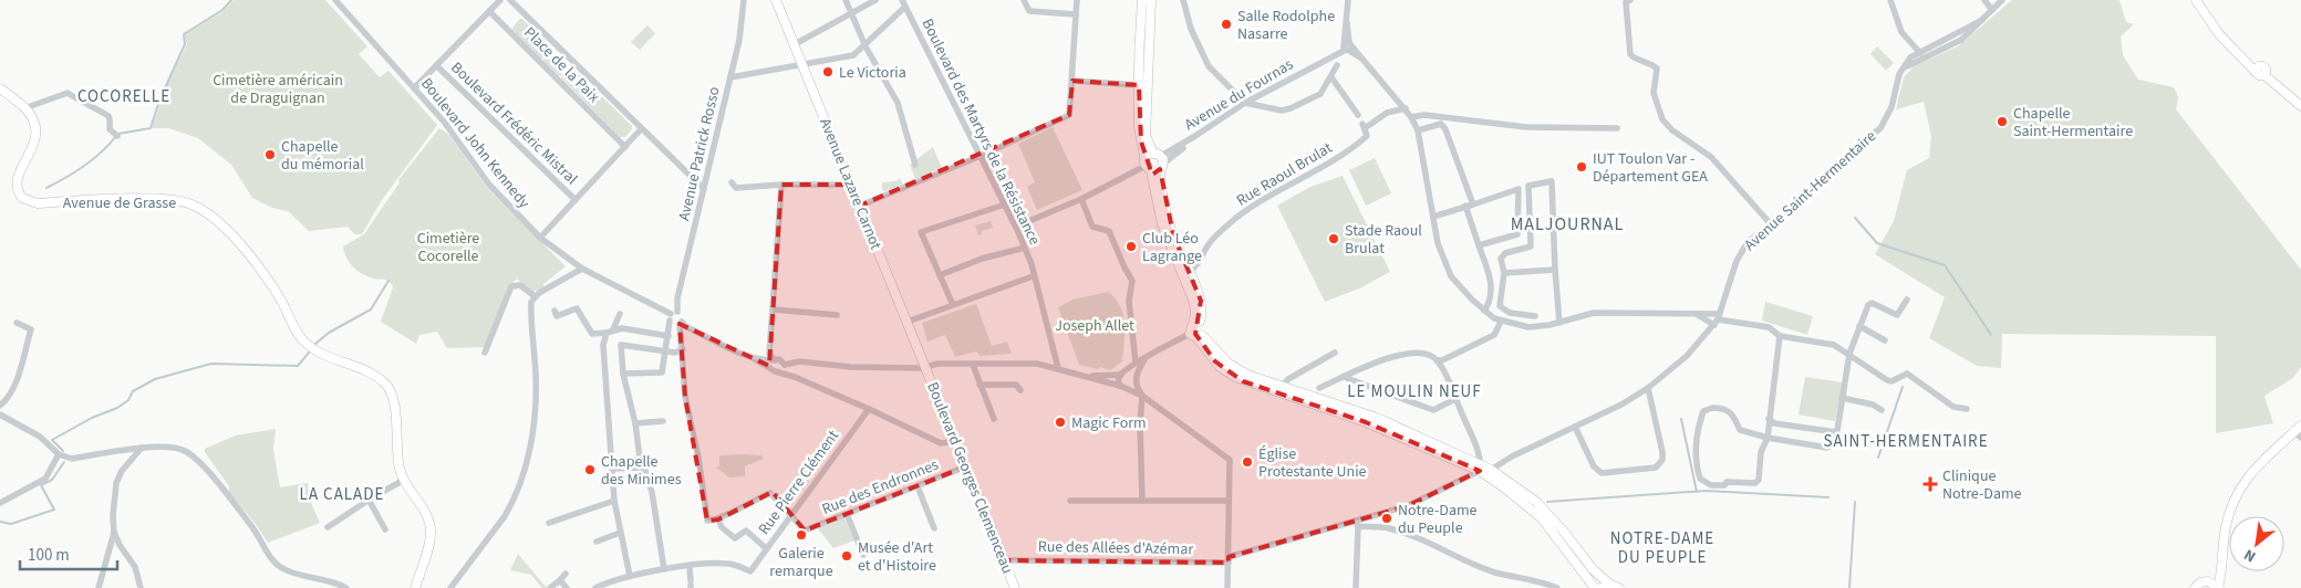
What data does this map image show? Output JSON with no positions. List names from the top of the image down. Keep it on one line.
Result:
{"streets":{"main road":["Avenue Lazare Carnot","Avenue Saint-Hermentaire","Avenue de Grasse","Boulevard Georges Clemenceau"],"street":["Place de la Paix","Avenue du Fournas","Boulevard Frédéric Mistral","Boulevard des Martyrs de la Résistance","Boulevard John Kennedy","Avenue Patrick Rosso","Rue Raoul Brulat","Rue Pierre Clément","Rue des Endronnes","Rue des Allées d'Azémar"]},"crossings":[["Place de la Paix","Avenue Patrick Rosso"],["Avenue du Fournas","Boulevard des Martyrs de la Résistance"],["Boulevard John Kennedy","Avenue Patrick Rosso"],["Avenue Lazare Carnot","Boulevard Georges Clemenceau"],["Avenue Saint-Hermentaire","Rue des Allées d'Azémar"],["Boulevard Georges Clemenceau","Rue des Endronnes"],["Boulevard Georges Clemenceau","Rue des Allées d'Azémar"],["Rue Pierre Clément","Rue des Endronnes"]],"districts":["COCORELLE","MALJOURNAL","LE MOULIN NEUF","SAINT-HERMENTAIRE","LA CALADE","NOTRE-DAME DU PEUPLE"],"parks":["Cimetière américain de Draguignan","Cimetière Cocorelle","Joseph Allet"],"places":{"other":["Salle Rodolphe Nasarre","Le Victoria","Chapelle Saint-Hermentaire","Chapelle du mémorial","IUT Toulon Var - Département GEA","Stade Raoul Brulat","Club Léo Lagrange","Magic Form","Église Protestante Unie","Chapelle des Minimes","Notre-Dame du Peuple","Galerie remarque","Musée d'Art et d'Histoire"],"health":["Clinique Notre-Dame"]},"scale_bar":"100 m","north":"bottom left"}
